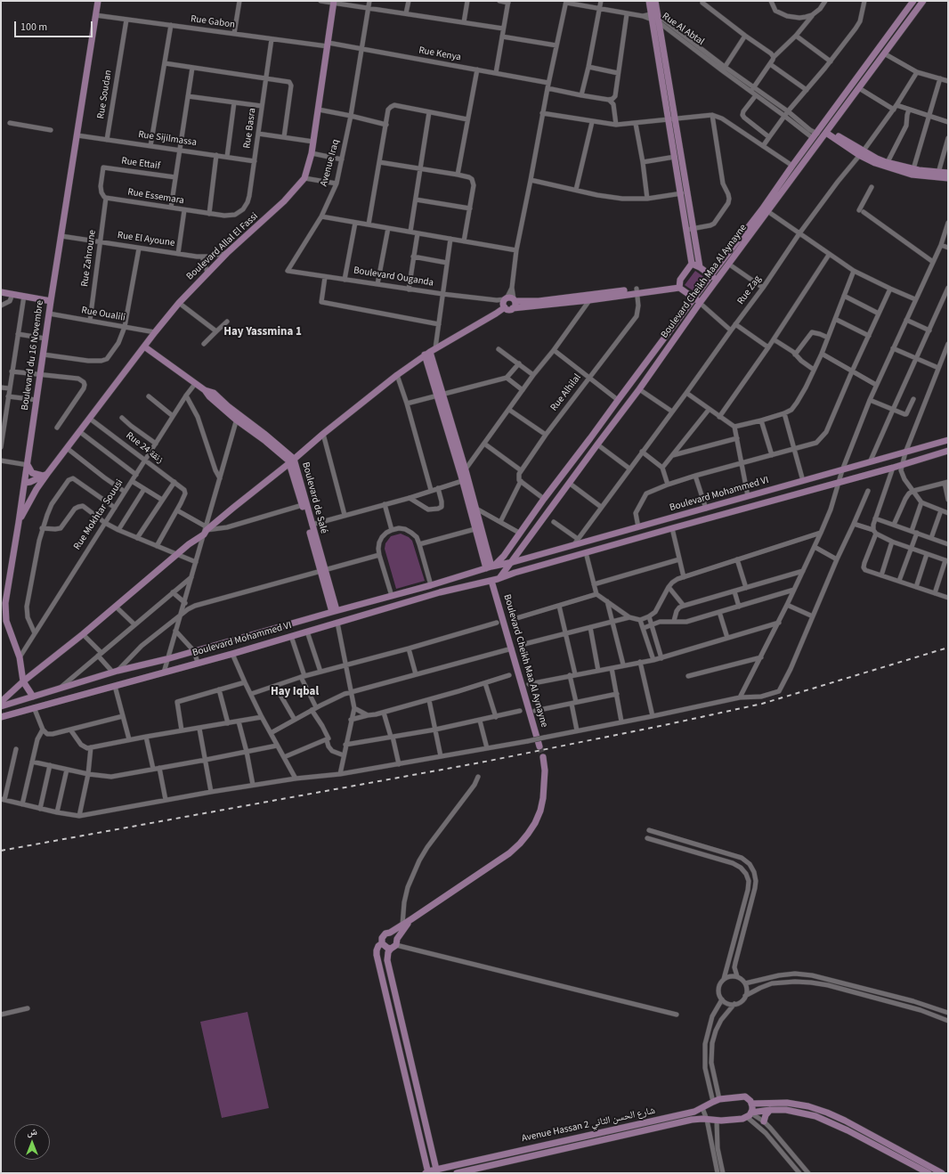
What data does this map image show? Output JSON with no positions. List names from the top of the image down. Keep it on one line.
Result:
{"streets":{"street":["Rue Gabon","Rue Al Abtal","Rue Kenya","Rue Soudan","Rue Basra","Rue Sijilmassa","Avenue Iraq","Rue Ettaif","Rue Essemara","Rue El Ayoune","Boulevard Allal El Fassi","Rue Zahroune","Boulevard Ouganda","Boulevard Cheikh Maa Al Aynayne","Rue Zag","Rue Oualili","Boulevard du 16 Novembre","Rue Alhilal","Rue 24 زنقة","Boulevard Mohammed VI","Boulevard de Salé","Rue Mokhtar Souusi","Avenue Hassan 2 شارع الحسن الثاني"]},"crossings":[["Rue Gabon","Rue Kenya"],["Rue Gabon","Rue Soudan"],["Rue Gabon","Rue Basra"],["Rue Gabon","Boulevard Allal El Fassi"],["Rue Gabon","Boulevard du 16 Novembre"],["Rue Al Abtal","Boulevard Cheikh Maa Al Aynayne"],["Rue Kenya","Avenue Iraq"],["Rue Kenya","Boulevard Allal El Fassi"],["Rue Soudan","Rue Sijilmassa"],["Rue Basra","Rue Sijilmassa"],["Rue Basra","Rue Essemara"],["Rue Sijilmassa","Boulevard du 16 Novembre"],["Avenue Iraq","Boulevard Ouganda"],["Rue Ettaif","Rue Essemara"],["Rue Ettaif","Rue Zahroune"],["Rue Essemara","Rue Zahroune"],["Rue El Ayoune","Boulevard Allal El Fassi"],["Rue El Ayoune","Rue Zahroune"],["Rue El Ayoune","Boulevard du 16 Novembre"],["Boulevard Allal El Fassi","Rue Oualili"],["Boulevard Allal El Fassi","Boulevard du 16 Novembre"],["Boulevard Allal El Fassi","Rue 24 زنقة"],["Boulevard Allal El Fassi","Boulevard de Salé"],["Rue Zahroune","Rue Oualili"],["Boulevard Ouganda","Rue Alhilal"],["Boulevard Cheikh Maa Al Aynayne","Boulevard Mohammed VI"],["Rue Zag","Boulevard Mohammed VI"],["Rue Oualili","Boulevard du 16 Novembre"],["Boulevard du 16 Novembre","Rue Mokhtar Souusi"],["Rue 24 زنقة","Rue Mokhtar Souusi"],["Boulevard Mohammed VI","Boulevard de Salé"],["Boulevard de Salé","Rue Mokhtar Souusi"]],"districts":["Hay Yassmina 1","Hay Iqbal"],"scale_bar":"100 m","north":"top"}
